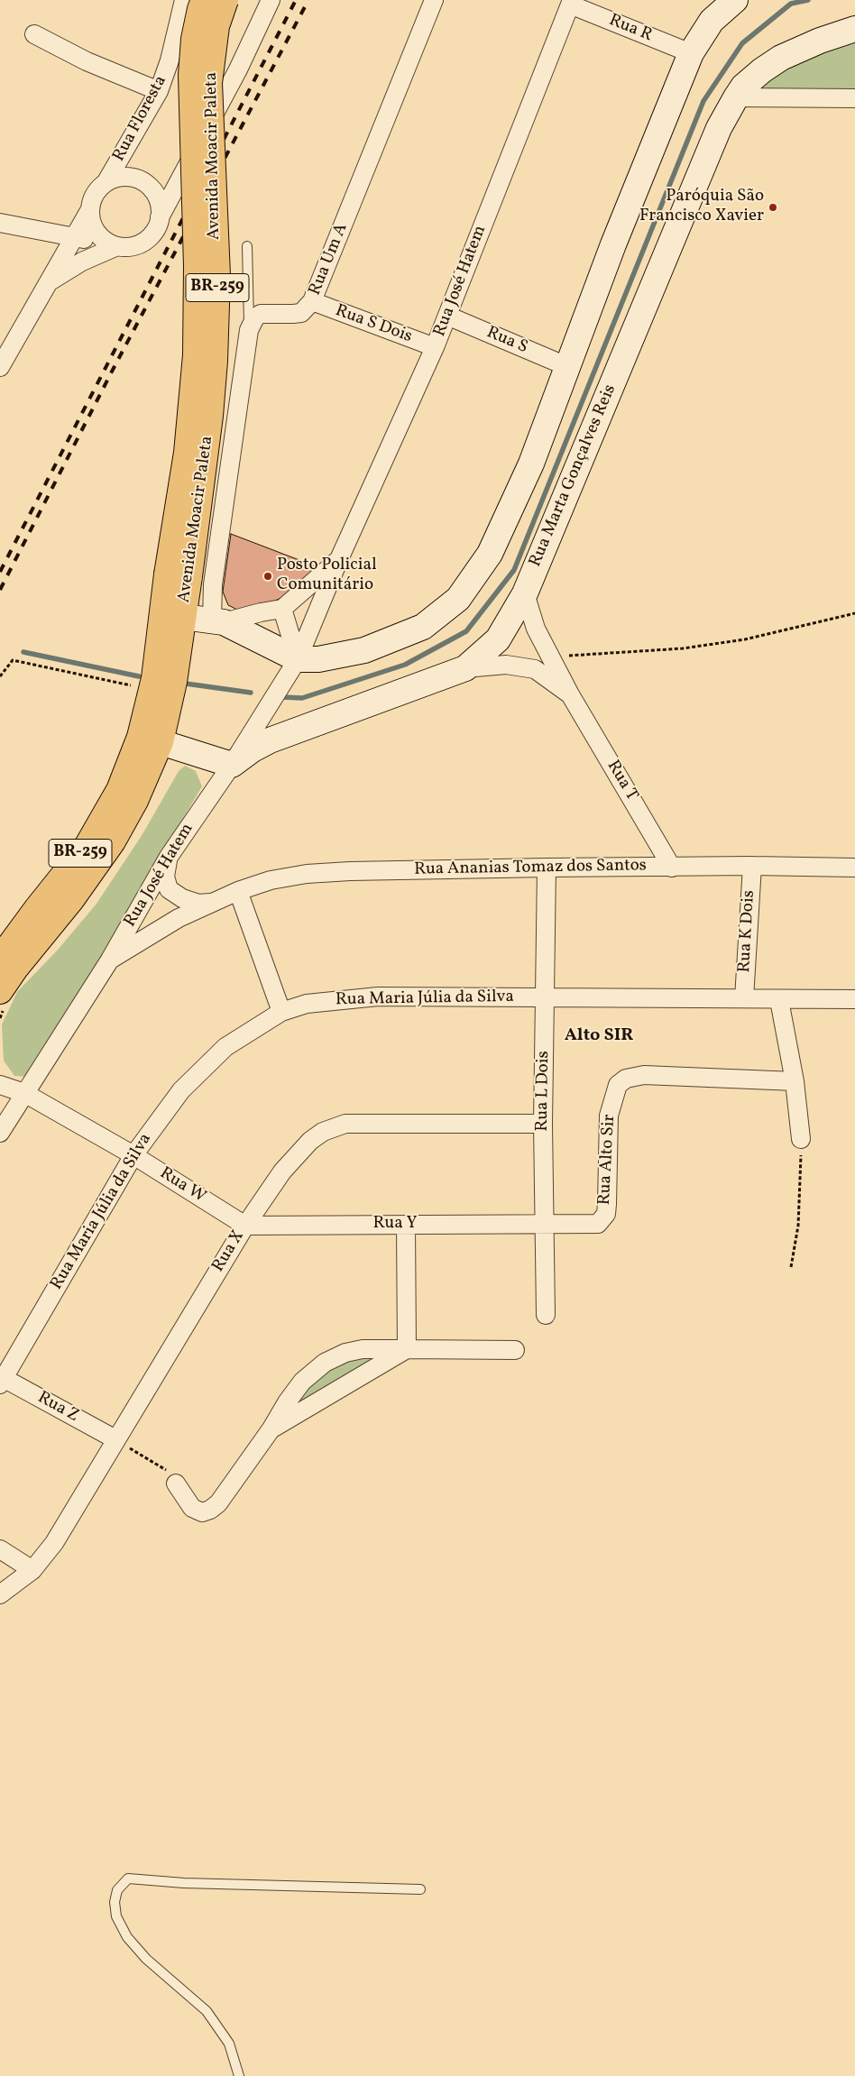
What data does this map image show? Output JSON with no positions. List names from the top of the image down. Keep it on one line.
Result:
{"streets":{"main road":["Avenida Moacir Paleta","BR-259"],"street":["Rua R","Rua Floresta","Rua Um A","Rua José Hatem","Rua S Dois","Rua S","Rua Marta Gonçalves Reis","Rua T","Rua Ananias Tomaz dos Santos","Rua K Dois","Rua Maria Júlia da Silva","Rua L Dois","Rua Alto Sir","Rua W","Rua Y","Rua X","Rua Z"]},"crossings":[["Rua R","Rua José Hatem"],["Rua Um A","Rua S Dois"],["Rua José Hatem","Rua S Dois"],["Rua José Hatem","Rua S"],["Rua José Hatem","Rua Marta Gonçalves Reis"],["Rua José Hatem","Rua Ananias Tomaz dos Santos"],["Rua José Hatem","Rua W"],["Rua Marta Gonçalves Reis","Rua T"],["Rua T","Rua Ananias Tomaz dos Santos"],["Rua Ananias Tomaz dos Santos","Rua K Dois"],["Rua Ananias Tomaz dos Santos","Rua L Dois"],["Rua K Dois","Rua Maria Júlia da Silva"],["Rua Maria Júlia da Silva","Rua L Dois"],["Rua Maria Júlia da Silva","Rua W"],["Rua Maria Júlia da Silva","Rua Z"],["Rua L Dois","Rua Alto Sir"],["Rua L Dois","Rua Y"],["Rua L Dois","Rua X"],["Rua Alto Sir","Rua Y"],["Rua W","Rua Y"],["Rua W","Rua X"],["Rua Y","Rua X"],["Rua X","Rua Z"]],"districts":["Alto SIR"],"places":["Paróquia São Francisco Xavier","Posto Policial Comunitário"]}
